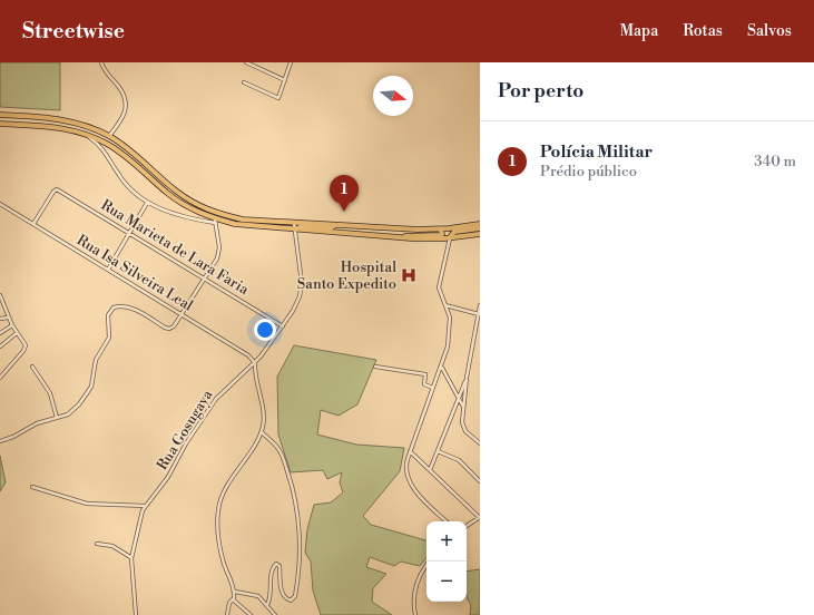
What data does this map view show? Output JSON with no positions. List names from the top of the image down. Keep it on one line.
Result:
{"streets":{"street":["Rua Marieta de Lara Faria","Rua Isa Silveira Leal","Rua Gosugaya"]},"crossings":[["Rua Marieta de Lara Faria","Rua Isa Silveira Leal"],["Rua Marieta de Lara Faria","Rua Gosugaya"],["Rua Isa Silveira Leal","Rua Gosugaya"]],"places":{"hospital":["Hospital Santo Expedito"]},"north":"right","page":{"header":"Streetwise","nav":["Mapa","Rotas","Salvos"],"heading":"Por perto","list":[{"mark":"1","name":"Polícia Militar","note":"Prédio público","value":"340 m"}],"pins":"1","map_buttons":["+","−"]}}
